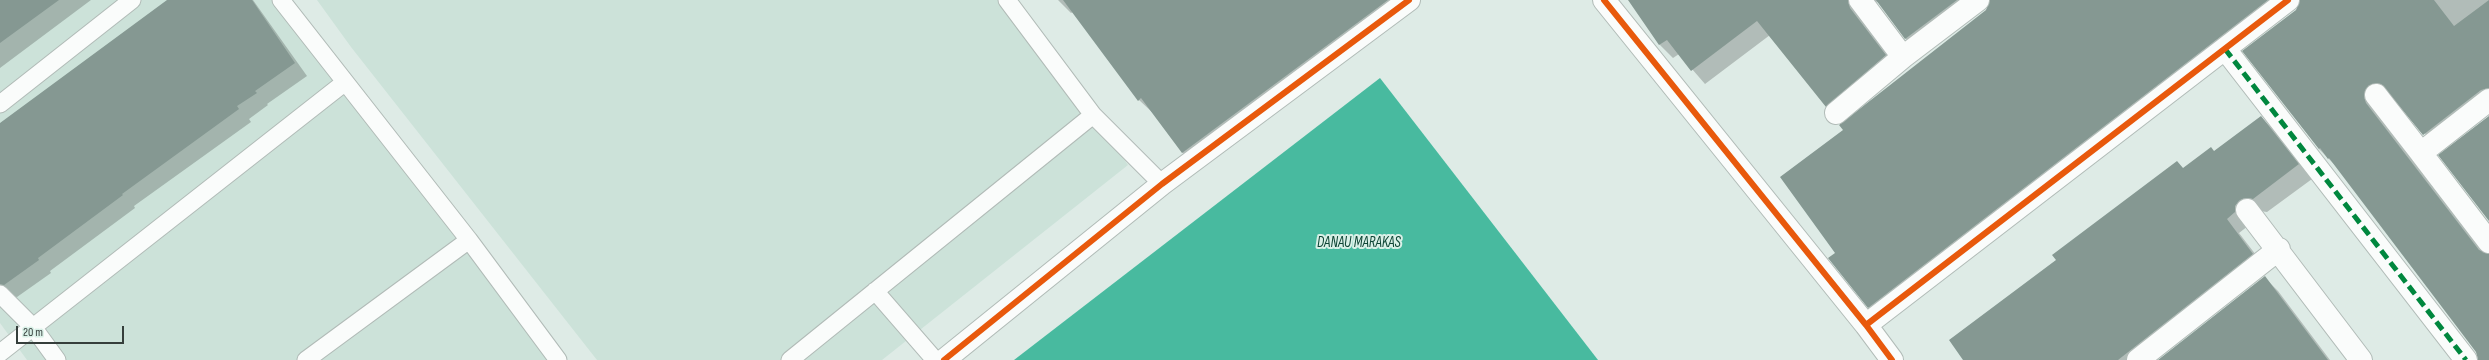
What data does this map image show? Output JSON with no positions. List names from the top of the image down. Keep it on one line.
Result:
{"water":["DANAU MARAKAS"],"scale_bar":"20 m"}
